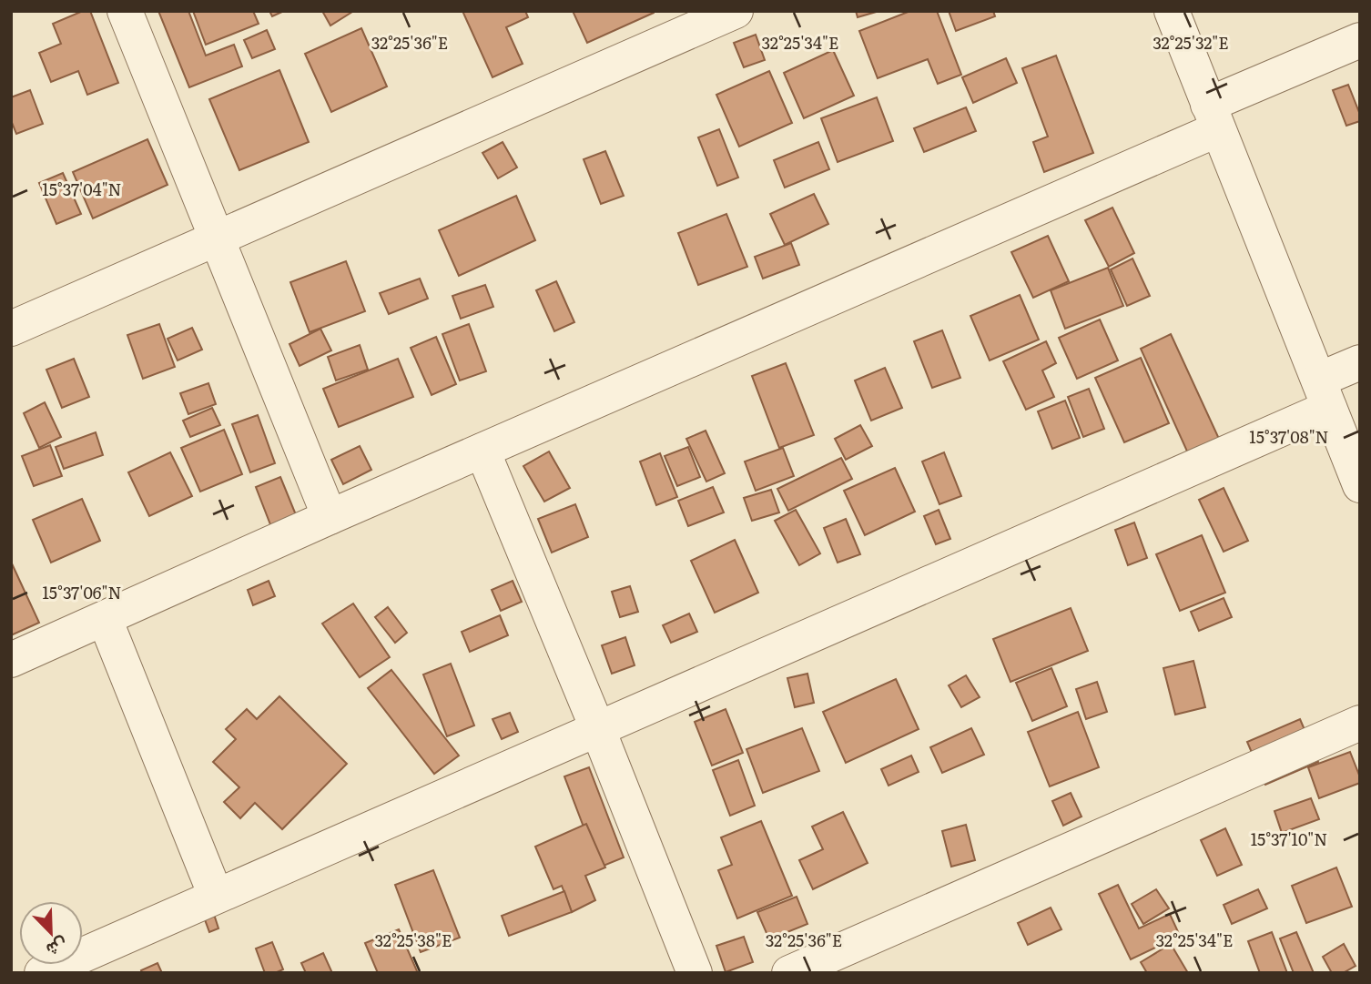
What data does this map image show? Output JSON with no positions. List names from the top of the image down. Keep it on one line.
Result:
{"north":"bottom right","coordinates":["32°25'36\"E","32°25'34\"E","32°25'32\"E","15°37'04\"N","15°37'08\"N","15°37'06\"N","15°37'10\"N","32°25'38\"E"]}
